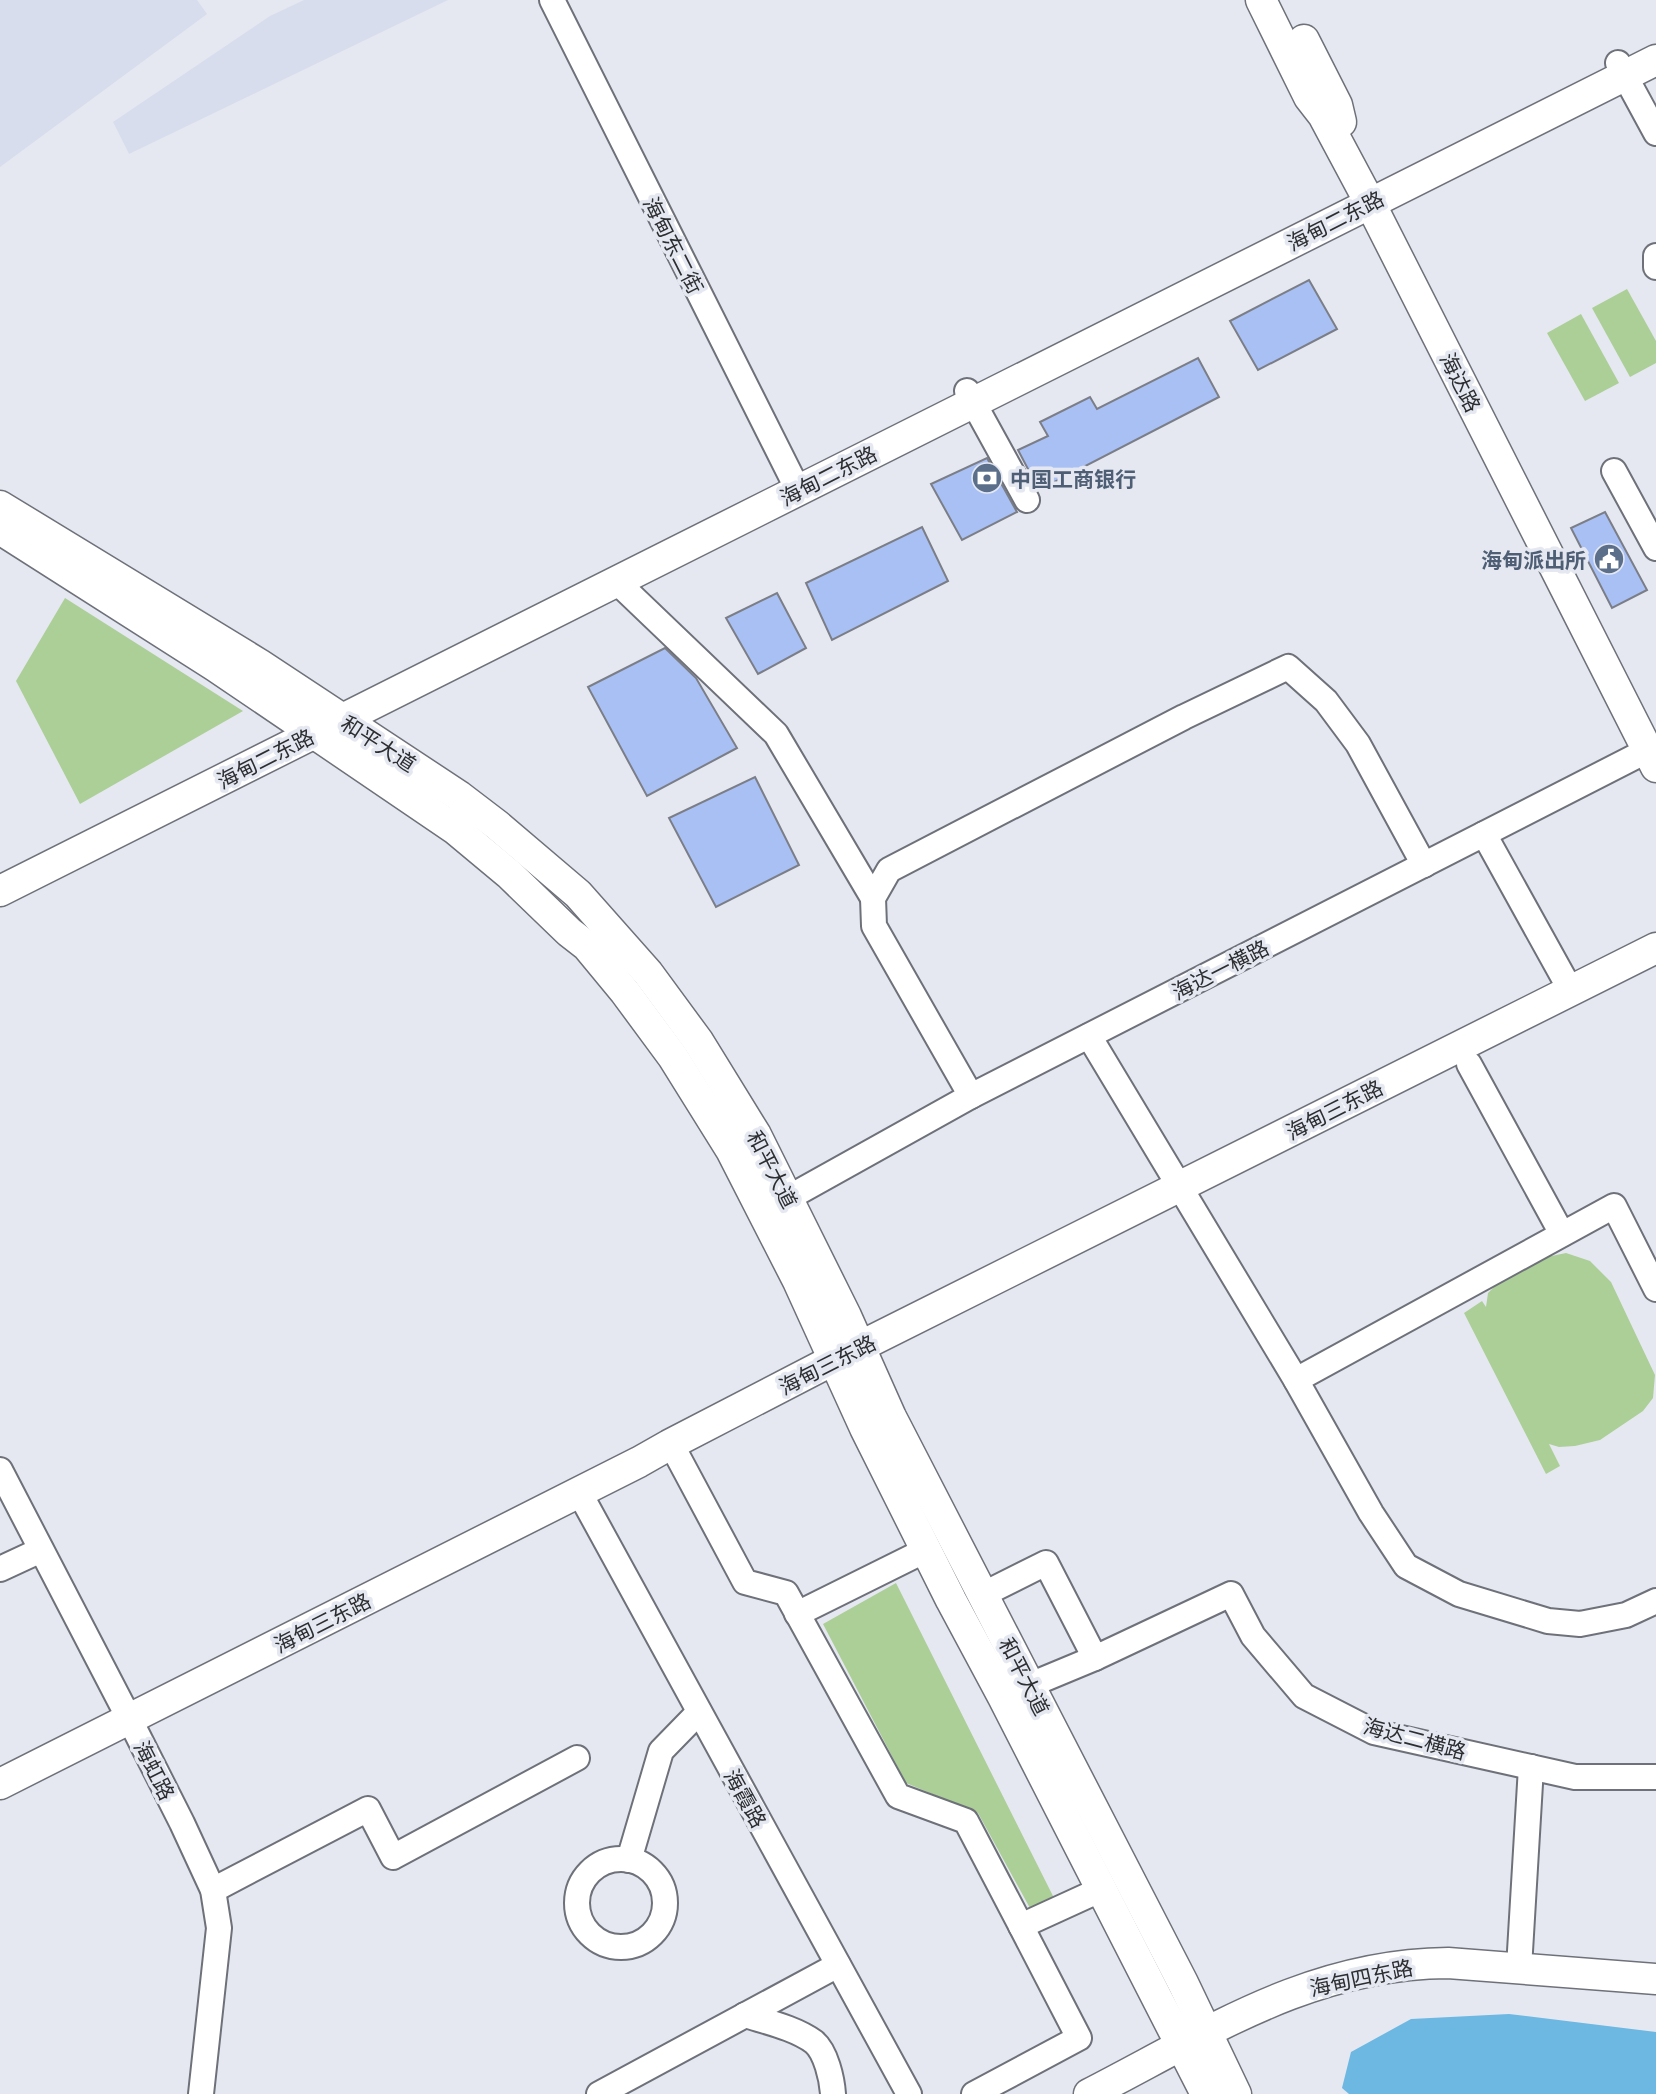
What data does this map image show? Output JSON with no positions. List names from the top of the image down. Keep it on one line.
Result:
{"streets":{"main road":["海甸二东路","海达路","和平大道","海甸三东路","海甸四东路"],"street":["海甸东二街","海达一横路","海达二横路","海虹路","海霞路"]},"crossings":[["海甸二东路","海甸东二街"],["海甸二东路","海达路"],["海甸二东路","和平大道"],["海达路","海达一横路"],["和平大道","海达一横路"],["和平大道","海甸三东路"],["和平大道","海甸四东路"],["海甸三东路","海虹路"]],"places":{"bank":["中国工商银行"],"public building":["海甸派出所"]}}
